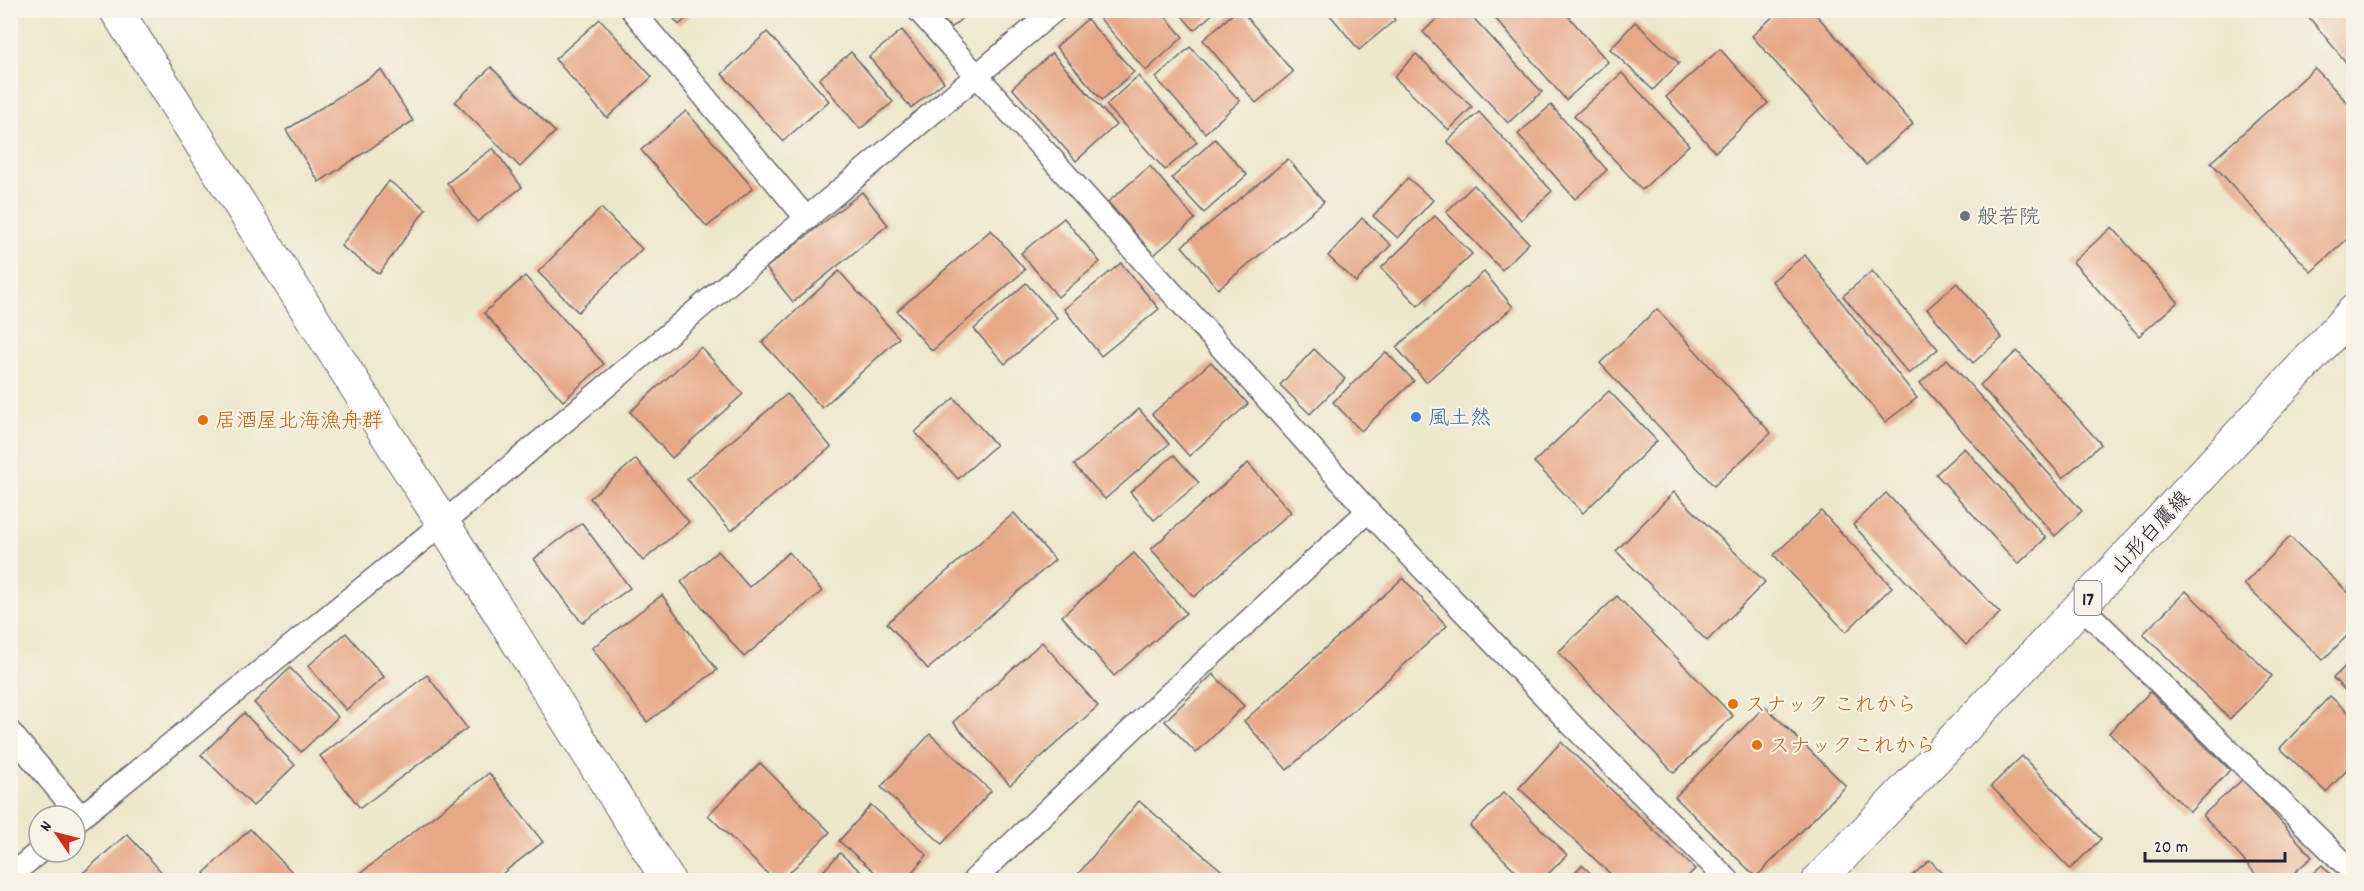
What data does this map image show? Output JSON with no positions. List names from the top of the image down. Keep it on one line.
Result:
{"streets":{"street":["山形白鷹線","17"]},"places":["般若院","風土然","居酒屋北海漁舟群","スナック これから","スナックこれから"],"scale_bar":"20 m","north":"top left"}
